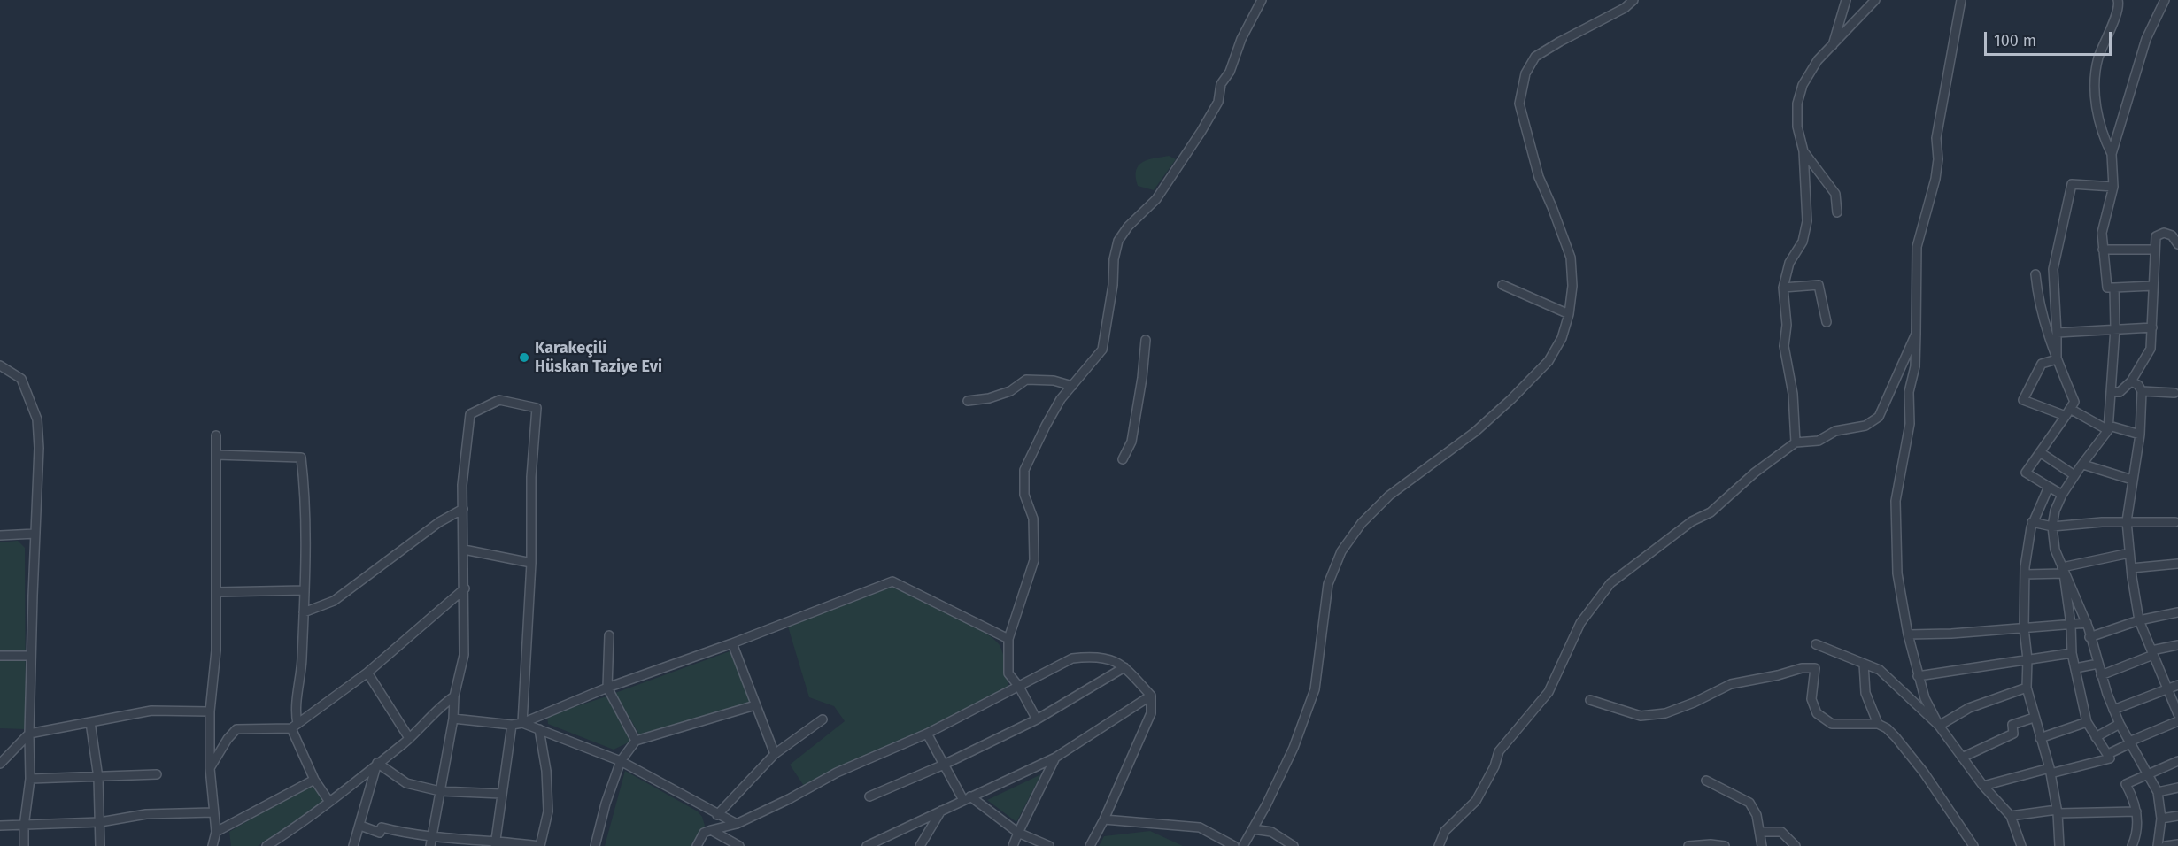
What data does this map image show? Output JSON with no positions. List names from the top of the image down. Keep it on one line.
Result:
{"places":["Karakeçili Hüskan Taziye Evi"],"scale_bar":"100 m"}
